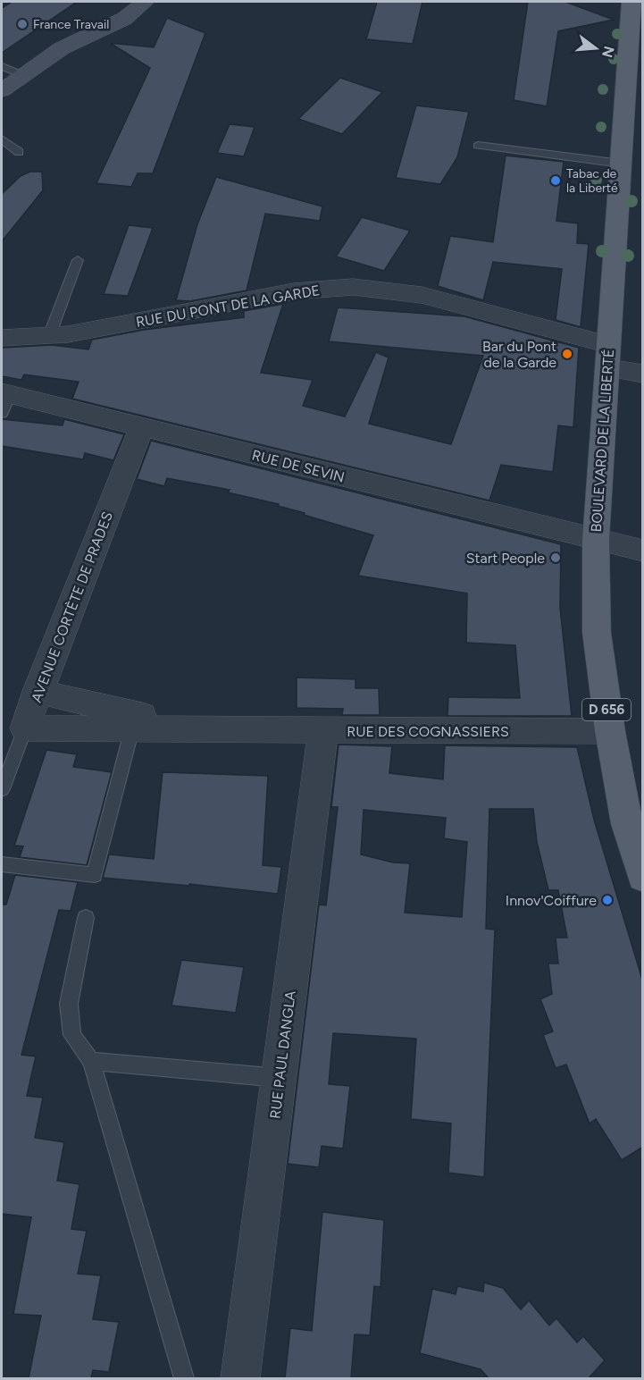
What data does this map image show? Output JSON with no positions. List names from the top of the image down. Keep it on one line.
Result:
{"streets":{"main road":["BOULEVARD DE LA LIBERTÉ","D 656"],"street":["RUE DU PONT DE LA GARDE","RUE DE SEVIN","AVENUE CORTÈTE DE PRADES","RUE DES COGNASSIERS","RUE PAUL DANGLA"]},"crossings":[["RUE DU PONT DE LA GARDE","BOULEVARD DE LA LIBERTÉ"],["BOULEVARD DE LA LIBERTÉ","RUE DE SEVIN"],["BOULEVARD DE LA LIBERTÉ","RUE DES COGNASSIERS"],["RUE DE SEVIN","AVENUE CORTÈTE DE PRADES"],["RUE DES COGNASSIERS","RUE PAUL DANGLA"]],"places":["France Travail","Tabac de la Liberté","Bar du Pont de la Garde","Start People","Innov'Coiffure"],"north":"right"}
